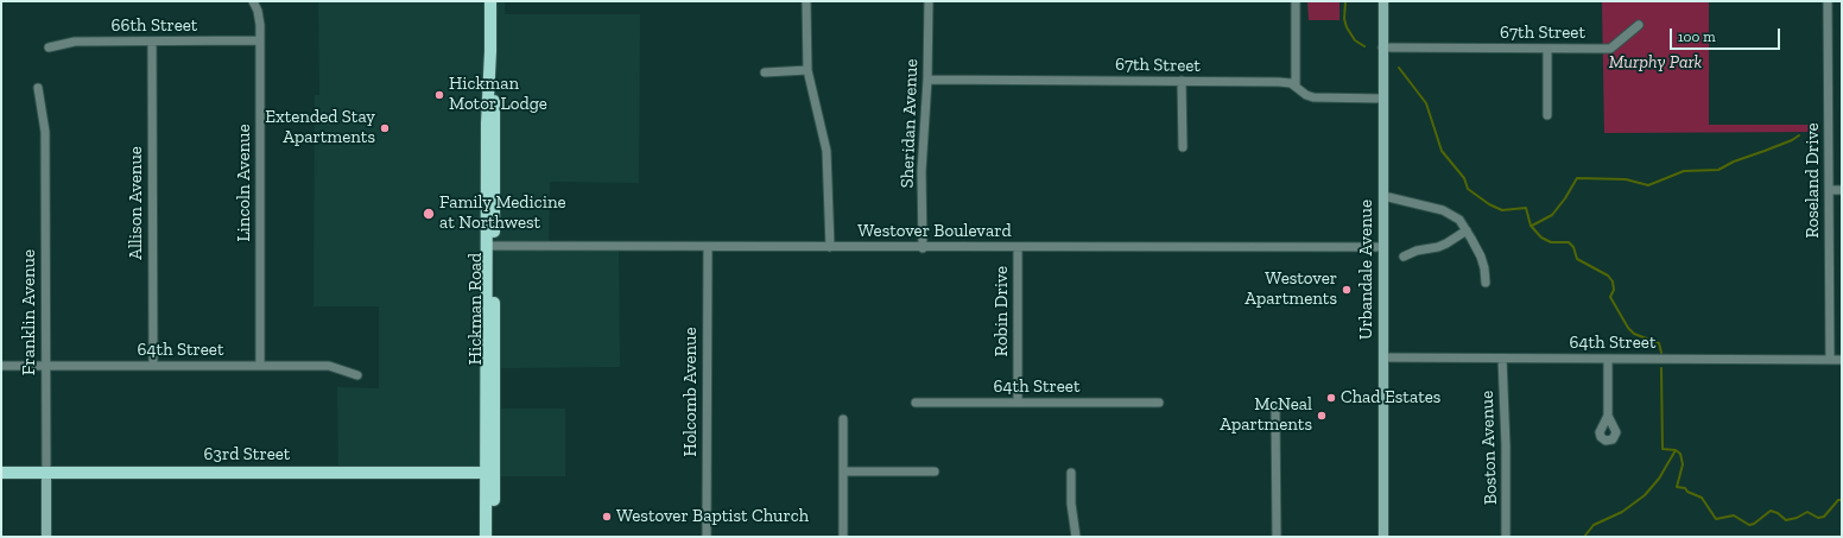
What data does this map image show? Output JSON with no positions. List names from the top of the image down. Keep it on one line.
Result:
{"streets":{"main road":["Hickman Road","63rd Street"],"street":["66th Street","67th Street","Sheridan Avenue","Roseland Drive","Lincoln Avenue","Allison Avenue","Westover Boulevard","Urbandale Avenue","Robin Drive","Franklin Avenue","64th Street","Holcomb Avenue","Boston Avenue"]},"crossings":[["66th Street","Lincoln Avenue"],["66th Street","Allison Avenue"],["67th Street","Sheridan Avenue"],["67th Street","Urbandale Avenue"],["Sheridan Avenue","Westover Boulevard"],["Roseland Drive","64th Street"],["Lincoln Avenue","64th Street"],["Allison Avenue","64th Street"],["Westover Boulevard","Urbandale Avenue"],["Westover Boulevard","Hickman Road"],["Westover Boulevard","Robin Drive"],["Westover Boulevard","Holcomb Avenue"],["Urbandale Avenue","64th Street"],["Hickman Road","63rd Street"],["Robin Drive","64th Street"],["Franklin Avenue","64th Street"],["Franklin Avenue","63rd Street"],["64th Street","Boston Avenue"]],"parks":["Murphy Park"],"places":["Hickman Motor Lodge","Extended Stay Apartments","Family Medicine at Northwest","Westover Apartments","Chad Estates","McNeal Apartments","Westover Baptist Church"],"scale_bar":"100 m"}
